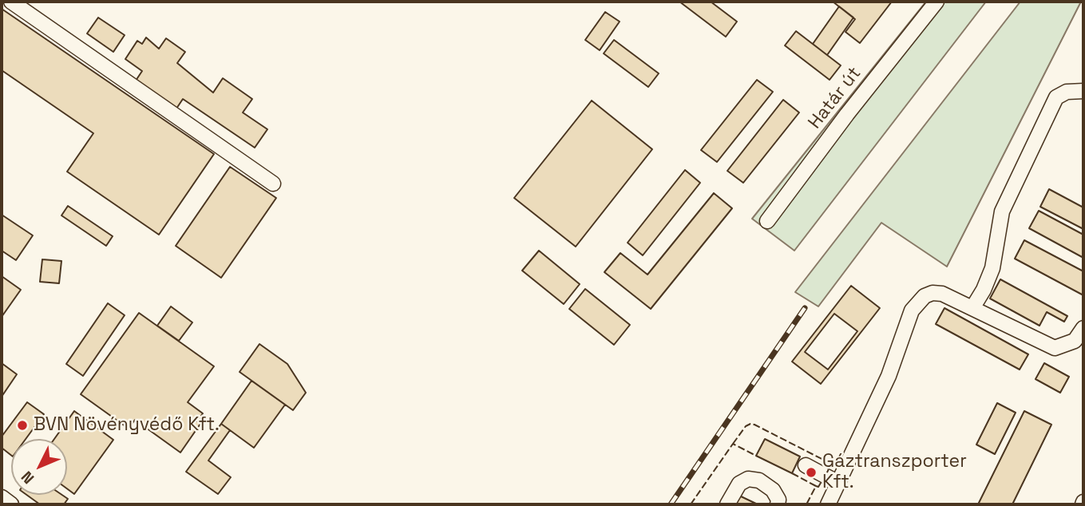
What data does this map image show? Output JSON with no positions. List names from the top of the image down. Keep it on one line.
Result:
{"streets":{"street":["Határ út"]},"places":["BVN Növényvédő Kft.","Gáztranszporter Kft."],"north":"bottom left"}
